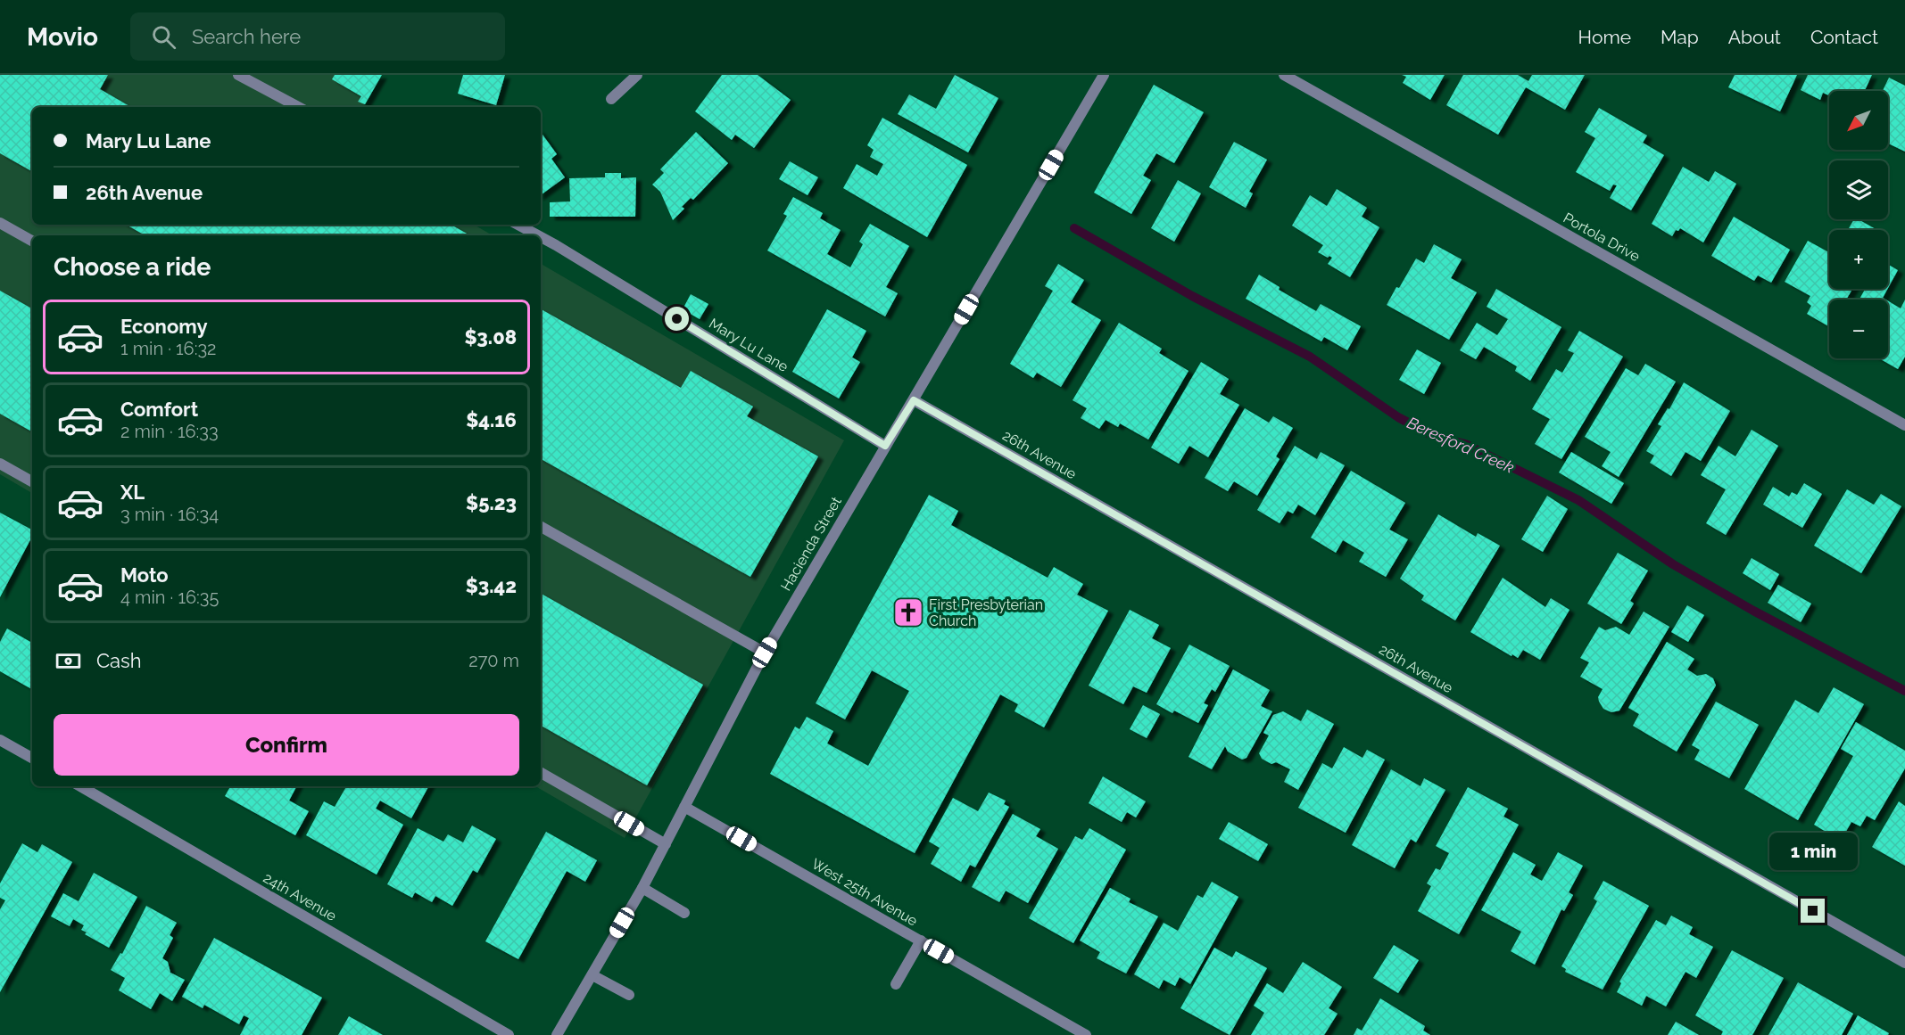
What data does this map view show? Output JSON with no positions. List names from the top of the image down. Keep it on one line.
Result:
{"streets":{"street":["Portola Drive","Mary Lu Lane","26th Avenue","Hacienda Street","West 25th Avenue","24th Avenue"]},"crossings":[["Mary Lu Lane","Hacienda Street"],["26th Avenue","Hacienda Street"],["Hacienda Street","West 25th Avenue"]],"water":["Beresford Creek"],"places":{"church":["First Presbyterian Church"]},"north":"bottom left","page":{"header":"Movio","search":"Search here","nav":["Home","Map","About","Contact"],"map_buttons":["+","−"],"banner":["Mary Lu Lane","26th Avenue"],"heading":"Choose a ride","list":[{"name":"Economy","note":"1 min · 16:32","value":"$3.08"},{"name":"Comfort","note":"2 min · 16:33","value":"$4.16"},{"name":"XL","note":"3 min · 16:34","value":"$5.23"},{"name":"Moto","note":"4 min · 16:35","value":"$3.42"}],"pay":["Cash","270 m"],"buttons":"Confirm","bubble":"1 min"}}
